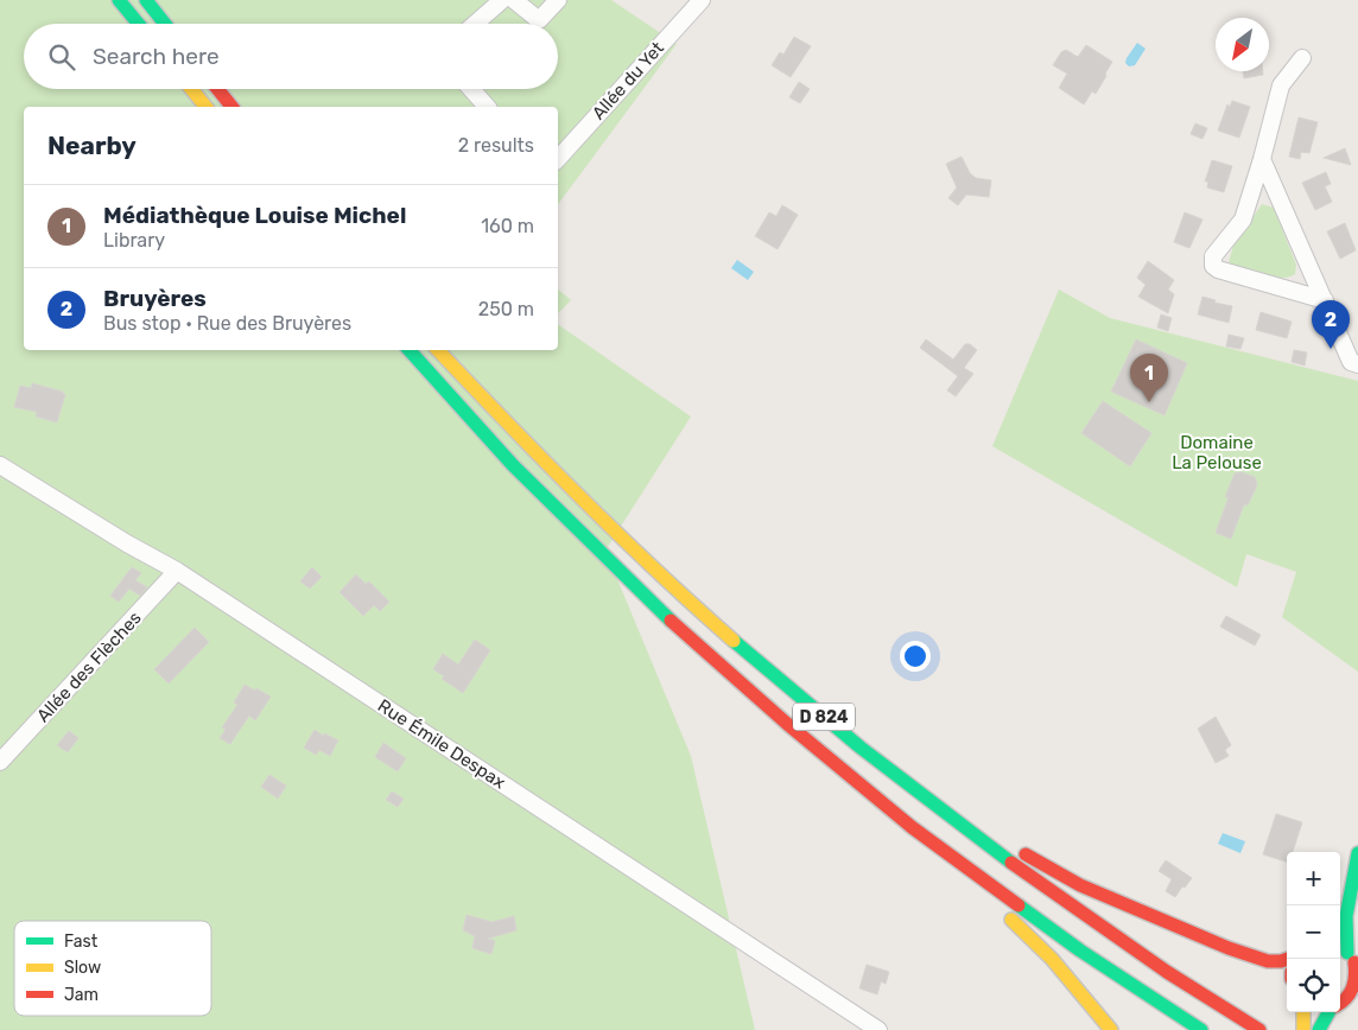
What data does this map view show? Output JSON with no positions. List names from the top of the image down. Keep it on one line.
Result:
{"streets":{"main road":["D 824"],"street":["Allée du Yet","Allée des Flèches","Rue Émile Despax"]},"crossings":[["Allée des Flèches","Rue Émile Despax"]],"parks":["Domaine La Pelouse"],"legend":["Fast","Slow","Jam"],"north":"bottom left","page":{"search":"Search here","heading":["Nearby","2 results"],"list":[{"mark":"1","name":"Médiathèque Louise Michel","note":"Library","value":"160 m"},{"mark":"2","name":"Bruyères","note":"Bus stop · Rue des Bruyères","value":"250 m"}],"pins":["2","1"],"map_buttons":["+","−"]}}
